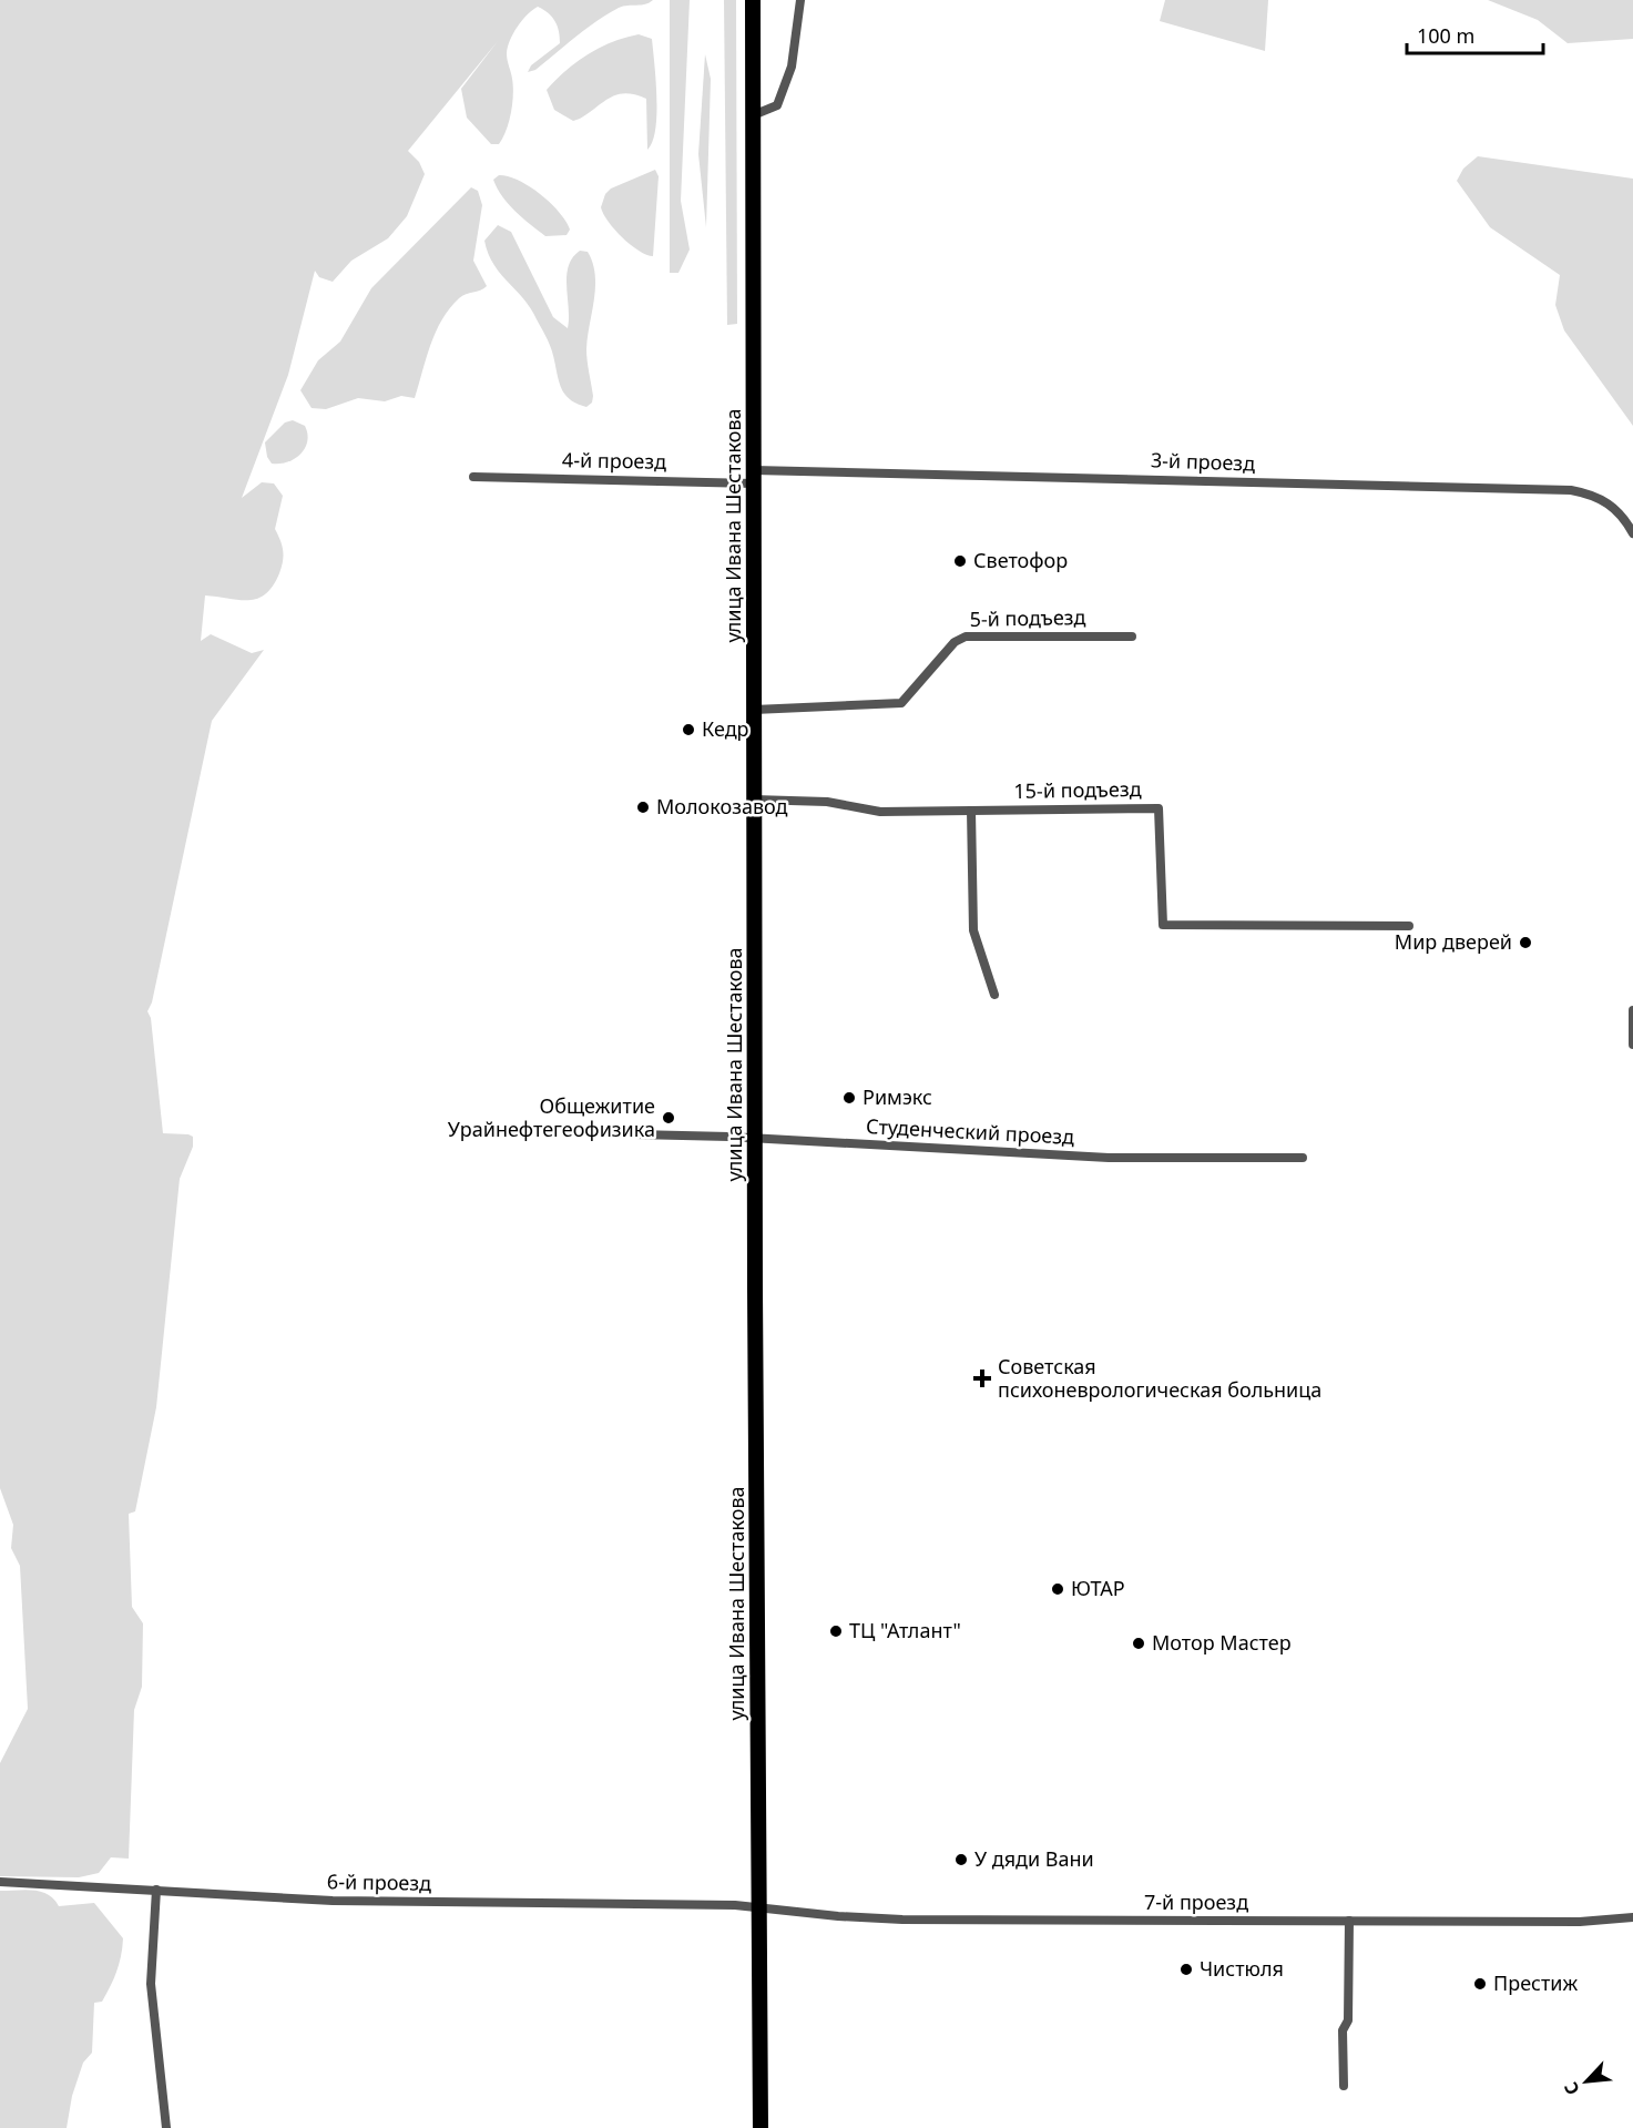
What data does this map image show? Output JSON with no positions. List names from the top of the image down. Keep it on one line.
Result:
{"streets":{"main road":["улица Ивана Шестакова"],"street":["4-й проезд","3-й проезд","5-й подъезд","15-й подъезд","Студенческий проезд","6-й проезд","7-й проезд"]},"crossings":[["4-й проезд","3-й проезд"],["4-й проезд","улица Ивана Шестакова"],["3-й проезд","улица Ивана Шестакова"],["улица Ивана Шестакова","5-й подъезд"],["улица Ивана Шестакова","15-й подъезд"],["улица Ивана Шестакова","Студенческий проезд"],["улица Ивана Шестакова","6-й проезд"],["улица Ивана Шестакова","7-й проезд"],["6-й проезд","7-й проезд"]],"places":{"other":["Светофор","Кедр","Молокозавод","Мир дверей","Римэкс","Общежитие Урайнефтегеофизика","ЮТАР","ТЦ \"Атлант\"","Мотор Мастер","У дяди Вани","Чистюля","Престиж"],"health":["Советская психоневрологическая больница"]},"scale_bar":"100 m","north":"bottom left"}
